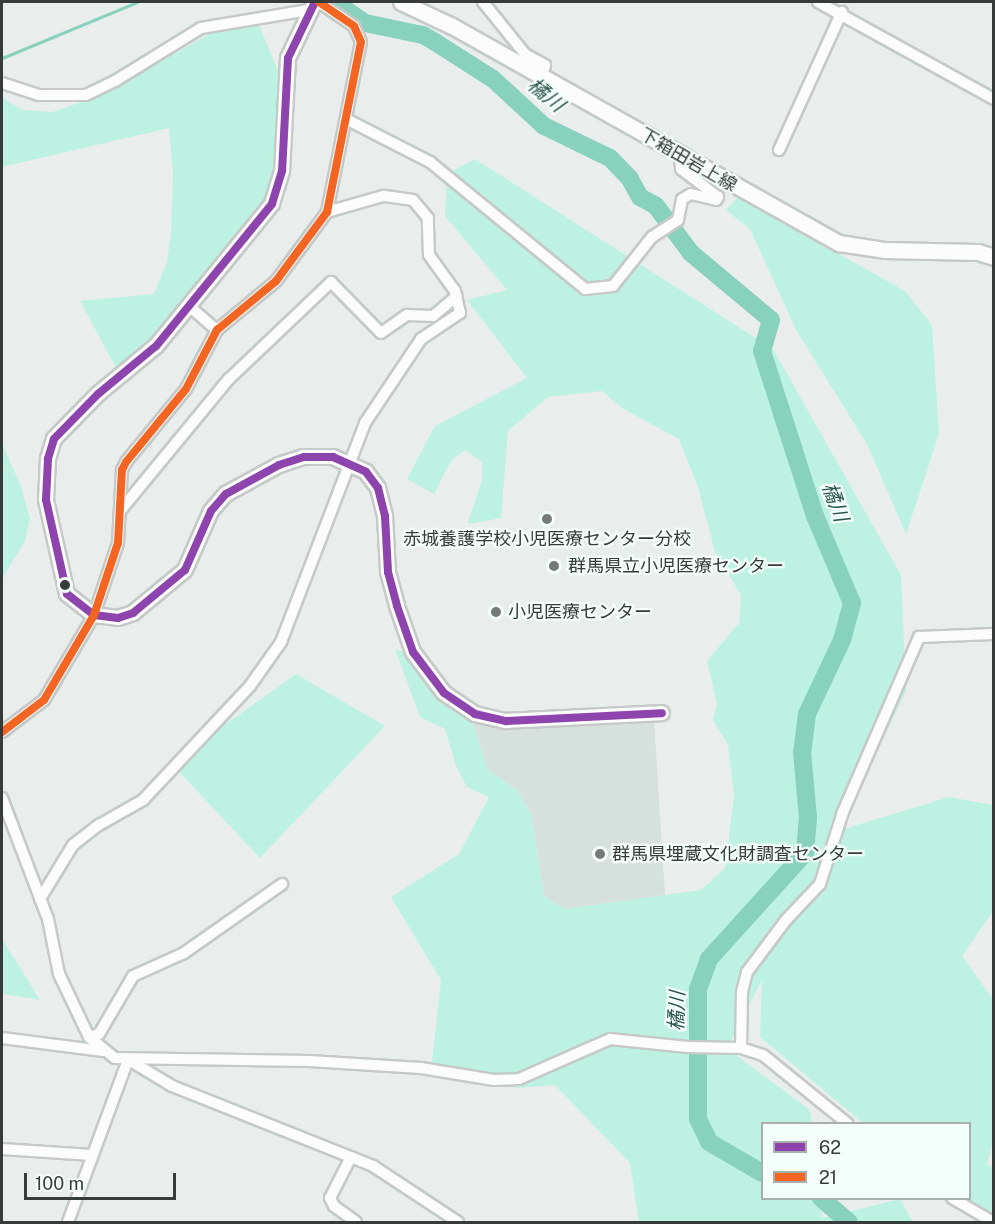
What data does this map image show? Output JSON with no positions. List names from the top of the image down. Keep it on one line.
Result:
{"streets":{"main road":["下箱田岩上線"]},"water":["橘川"],"places":["赤城養護学校小児医療センター分校","群馬県立小児医療センター","小児医療センター","群馬県埋蔵文化財調査センター"],"lines":["transit line 62","transit line 21"],"legend":["62","21"],"scale_bar":"100 m"}
